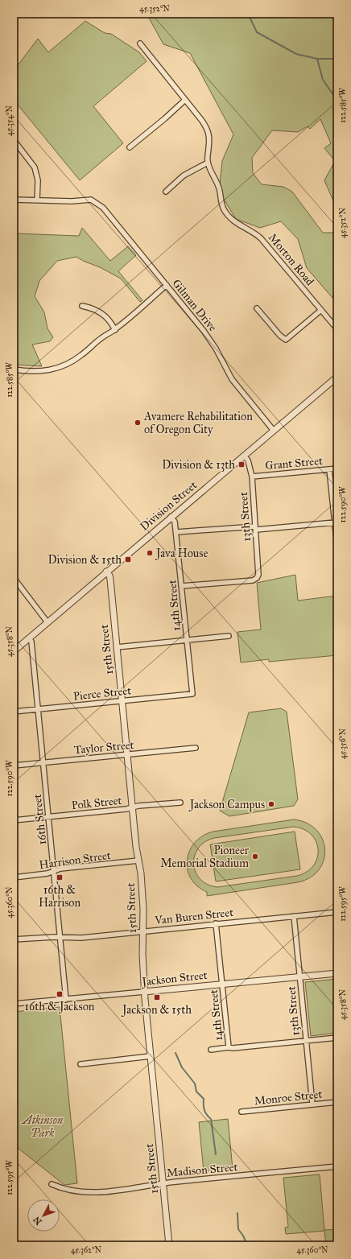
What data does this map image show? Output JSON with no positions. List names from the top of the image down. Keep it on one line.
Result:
{"streets":{"street":["Morton Road","Gilman Drive","Grant Street","Division Street","13th Street","14th Street","15th Street","Pierce Street","Taylor Street","Polk Street","16th Street","Harrison Street","Van Buren Street","Jackson Street","Monroe Street","Madison Street"]},"crossings":[["Gilman Drive","Division Street"],["Grant Street","13th Street"],["Division Street","13th Street"],["Division Street","14th Street"],["Division Street","15th Street"],["Division Street","16th Street"],["13th Street","14th Street"],["13th Street","Van Buren Street"],["13th Street","Jackson Street"],["13th Street","Monroe Street"],["14th Street","Pierce Street"],["14th Street","Van Buren Street"],["14th Street","Jackson Street"],["15th Street","Pierce Street"],["15th Street","Taylor Street"],["15th Street","Polk Street"],["15th Street","Harrison Street"],["15th Street","Van Buren Street"],["15th Street","Jackson Street"],["15th Street","Madison Street"],["Pierce Street","16th Street"],["Taylor Street","16th Street"],["Polk Street","16th Street"],["16th Street","Harrison Street"],["16th Street","Van Buren Street"],["16th Street","Jackson Street"]],"parks":["Atkinson Park"],"places":{"other":["Avamere Rehabilitation of Oregon City","Java House","Jackson Campus","Pioneer Memorial Stadium"],"transit":["Division & 13th","Division & 15th","16th & Harrison","16th & Jackson","Jackson & 15th"]},"north":"bottom left","coordinates":["45.352°N","122.585°W","45.354°N","122.590°W","45.358°N","45.356°N","45.360°N","122.595°W","45.362°N"]}
